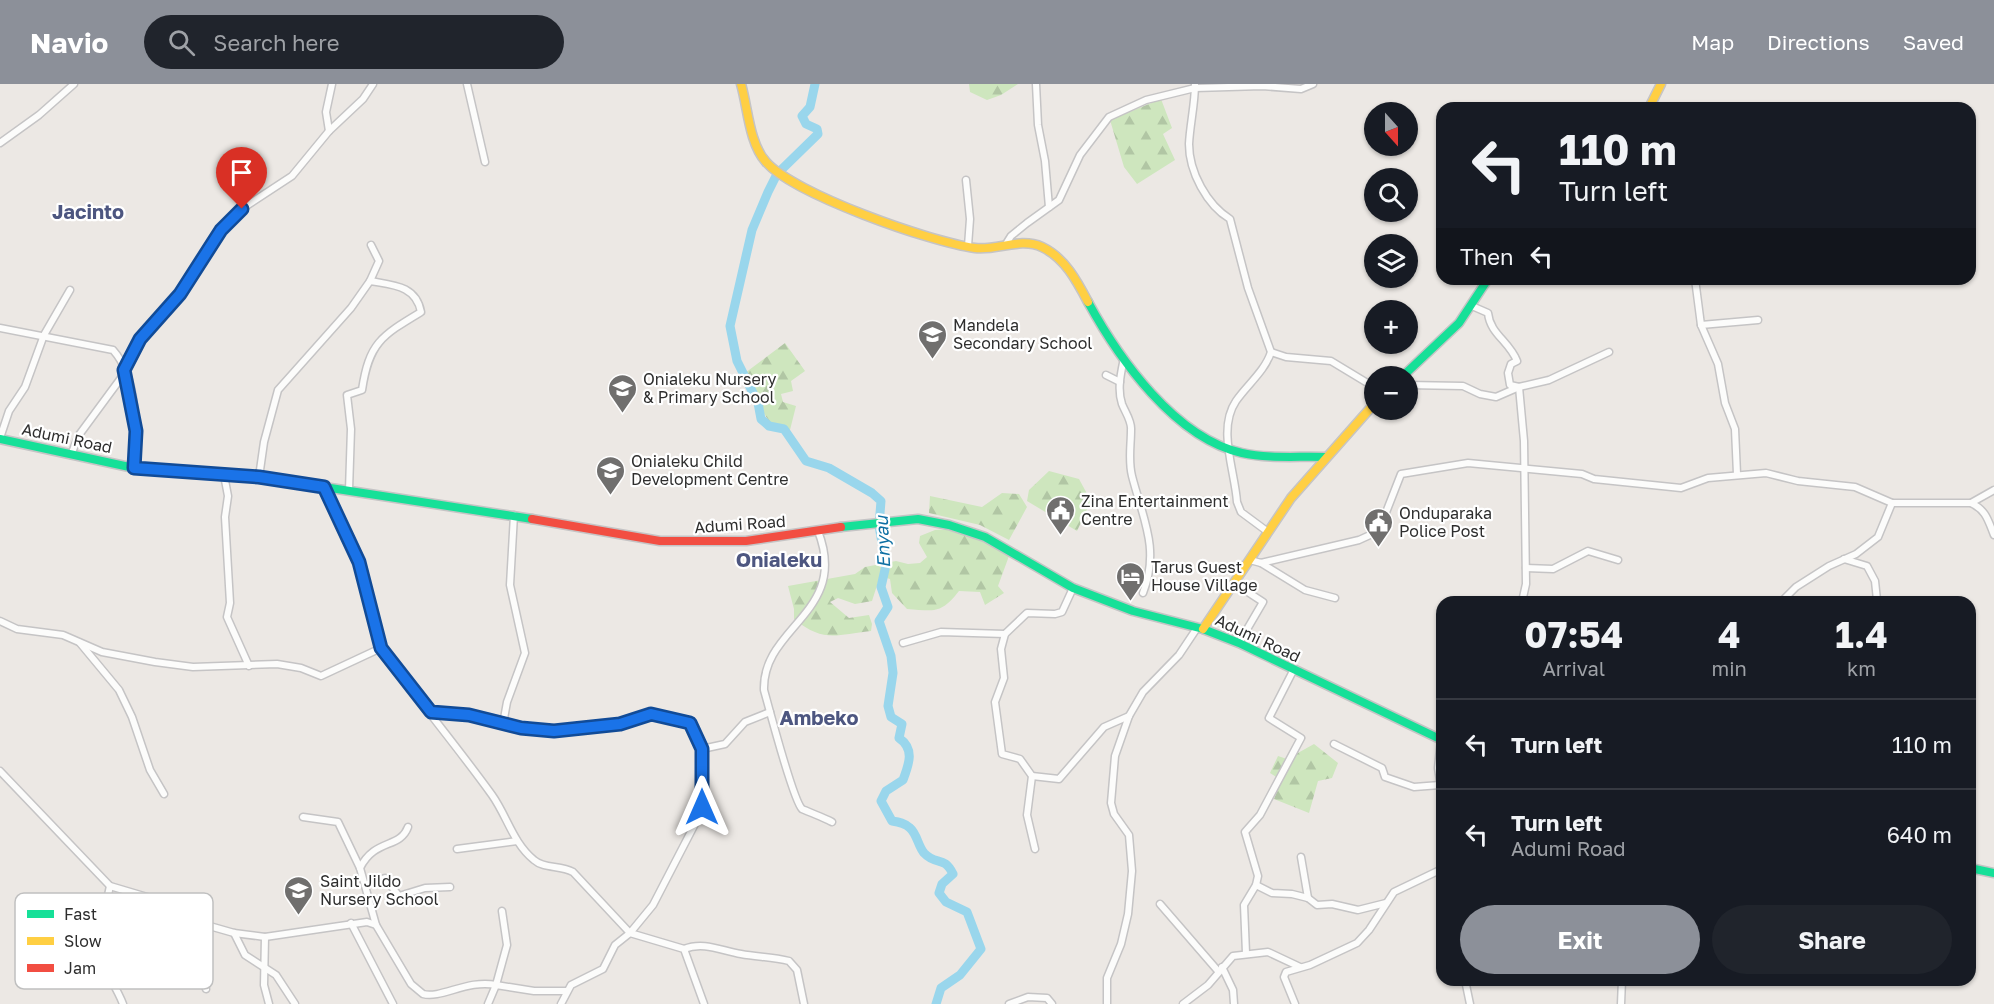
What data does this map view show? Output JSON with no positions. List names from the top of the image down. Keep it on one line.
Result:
{"streets":{"main road":["Adumi Road"]},"districts":["Jacinto","Onialeku","Ambeko"],"water":["Enyau"],"places":{"school or university":["Mandela Secondary School","Onialeku Nursery & Primary School","Onialeku Child Development Centre","Saint Jildo Nursery School"],"public building":["Zina Entertainment Centre","Onduparaka Police Post"],"hotel":["Tarus Guest House Village"]},"legend":["Fast","Slow","Jam"],"north":"bottom","page":{"header":"Navio","search":"Search here","nav":["Map","Directions","Saved"],"map_buttons":["+","−"],"turn":["110 m","Turn left"],"then":"Then","eta":["07:54","Arrival","4","min","1.4","km"],"list":[{"name":"Turn left","value":"110 m"},{"name":"Turn left","note":"Adumi Road","value":"640 m"}],"buttons":["Exit","Share"]}}
